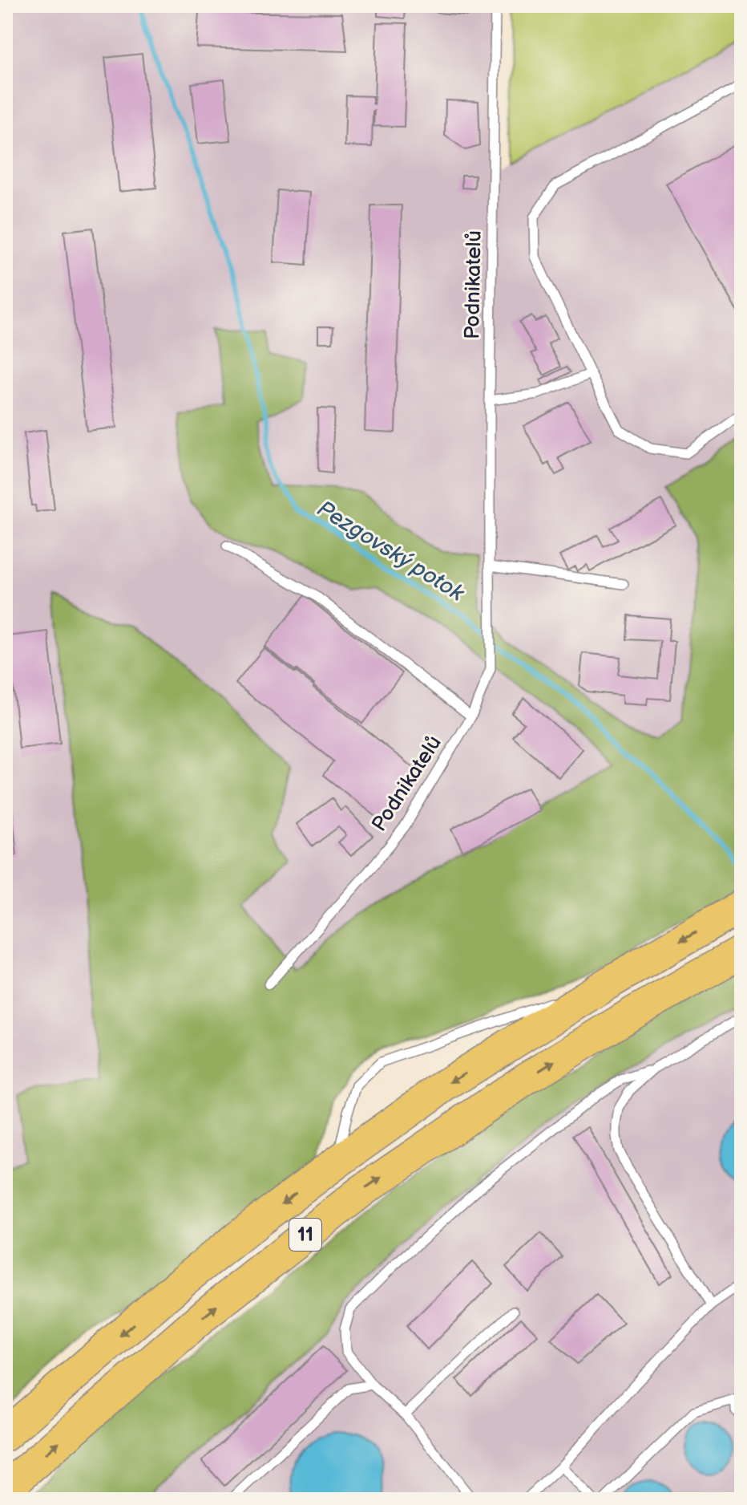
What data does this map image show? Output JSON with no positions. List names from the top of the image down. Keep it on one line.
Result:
{"streets":{"highway":["11"],"lane":["Podnikatelů"]},"water":["Pezgovský potok"]}
